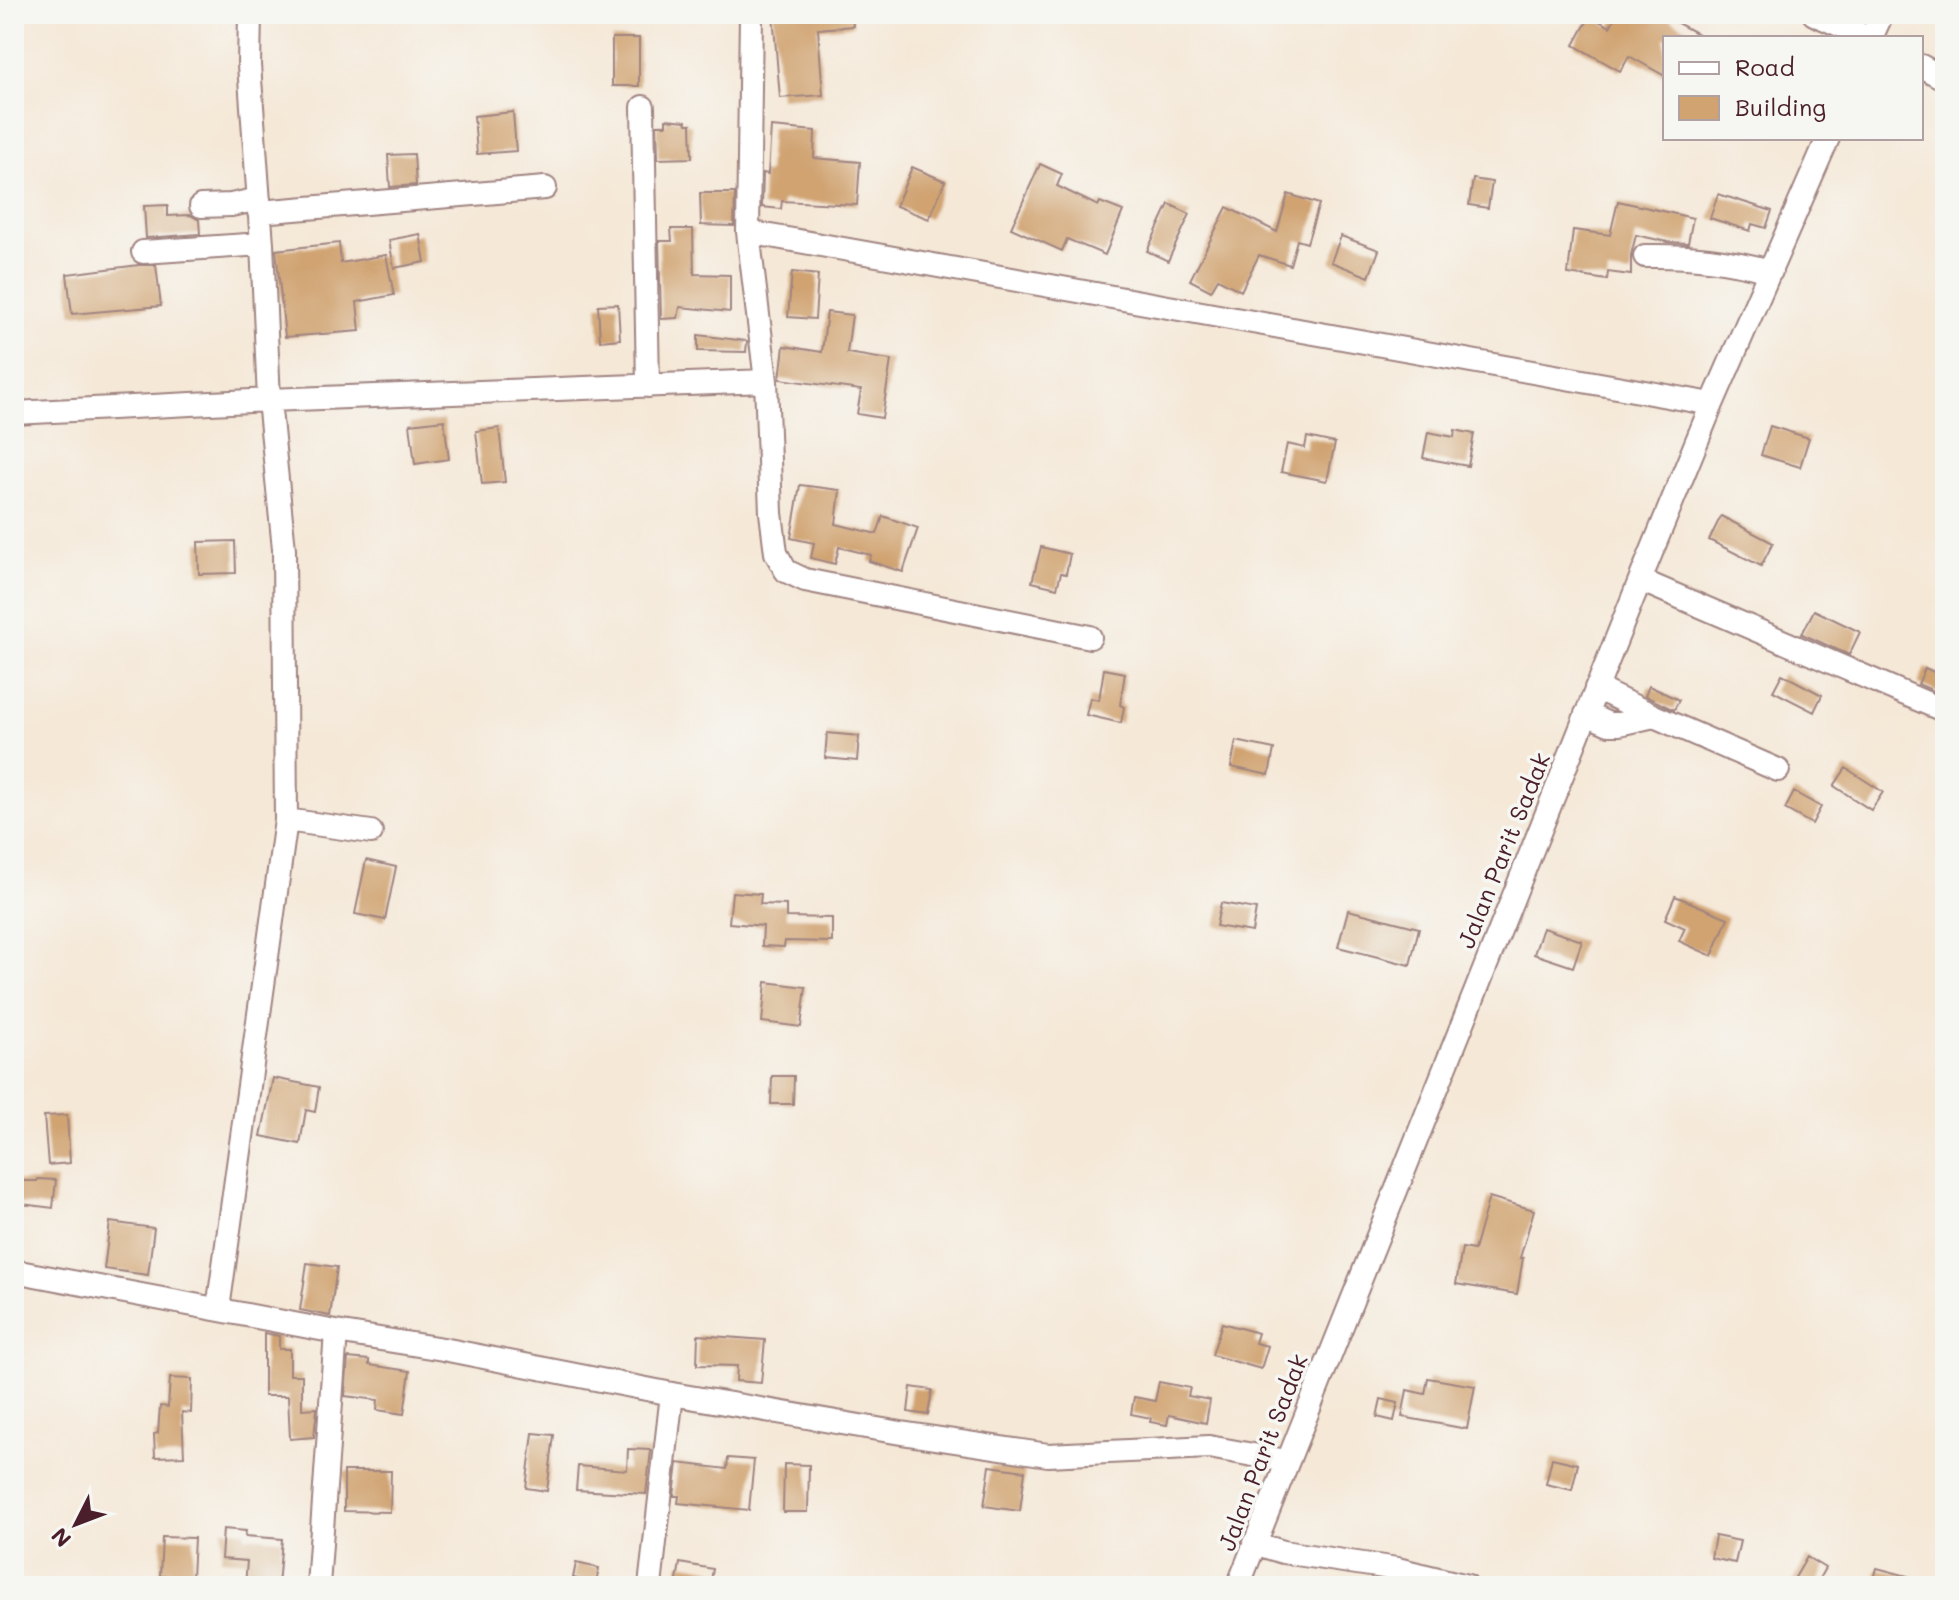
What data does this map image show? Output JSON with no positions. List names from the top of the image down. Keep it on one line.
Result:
{"streets":{"street":["Jalan Parit Sadak"]},"legend":["Road","Building"],"north":"bottom left"}
